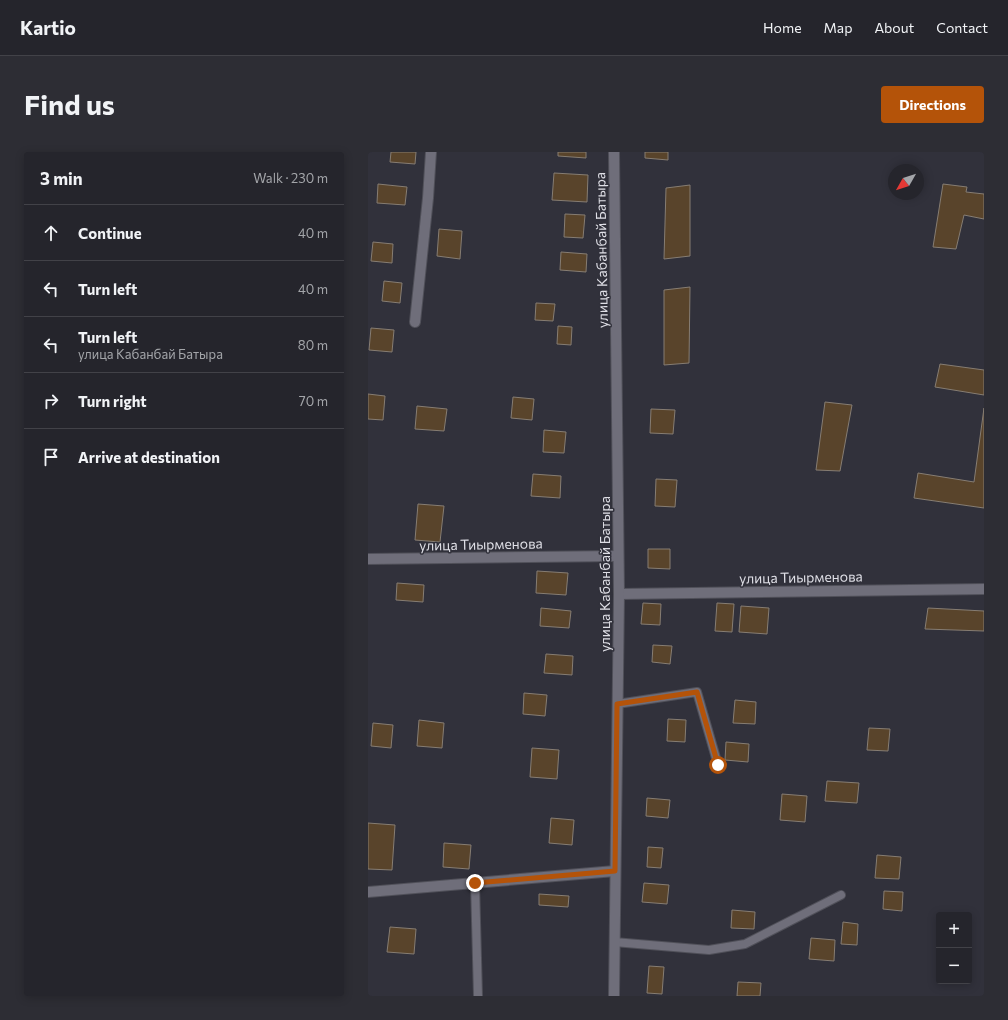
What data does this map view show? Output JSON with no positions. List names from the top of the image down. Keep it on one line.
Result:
{"streets":{"street":["улица Кабанбай Батыра","улица Тиырменова"]},"crossings":[["улица Кабанбай Батыра","улица Тиырменова"]],"north":"bottom left","page":{"header":"Kartio","nav":["Home","Map","About","Contact"],"buttons":"Directions","title":"Find us","heading":["3 min","Walk · 230 m"],"list":[["Continue","40 m"],["Turn left","40 m"],["Turn left","улица Кабанбай Батыра","80 m"],["Turn right","70 m"],"Arrive at destination"],"map_buttons":["+","−"]}}
